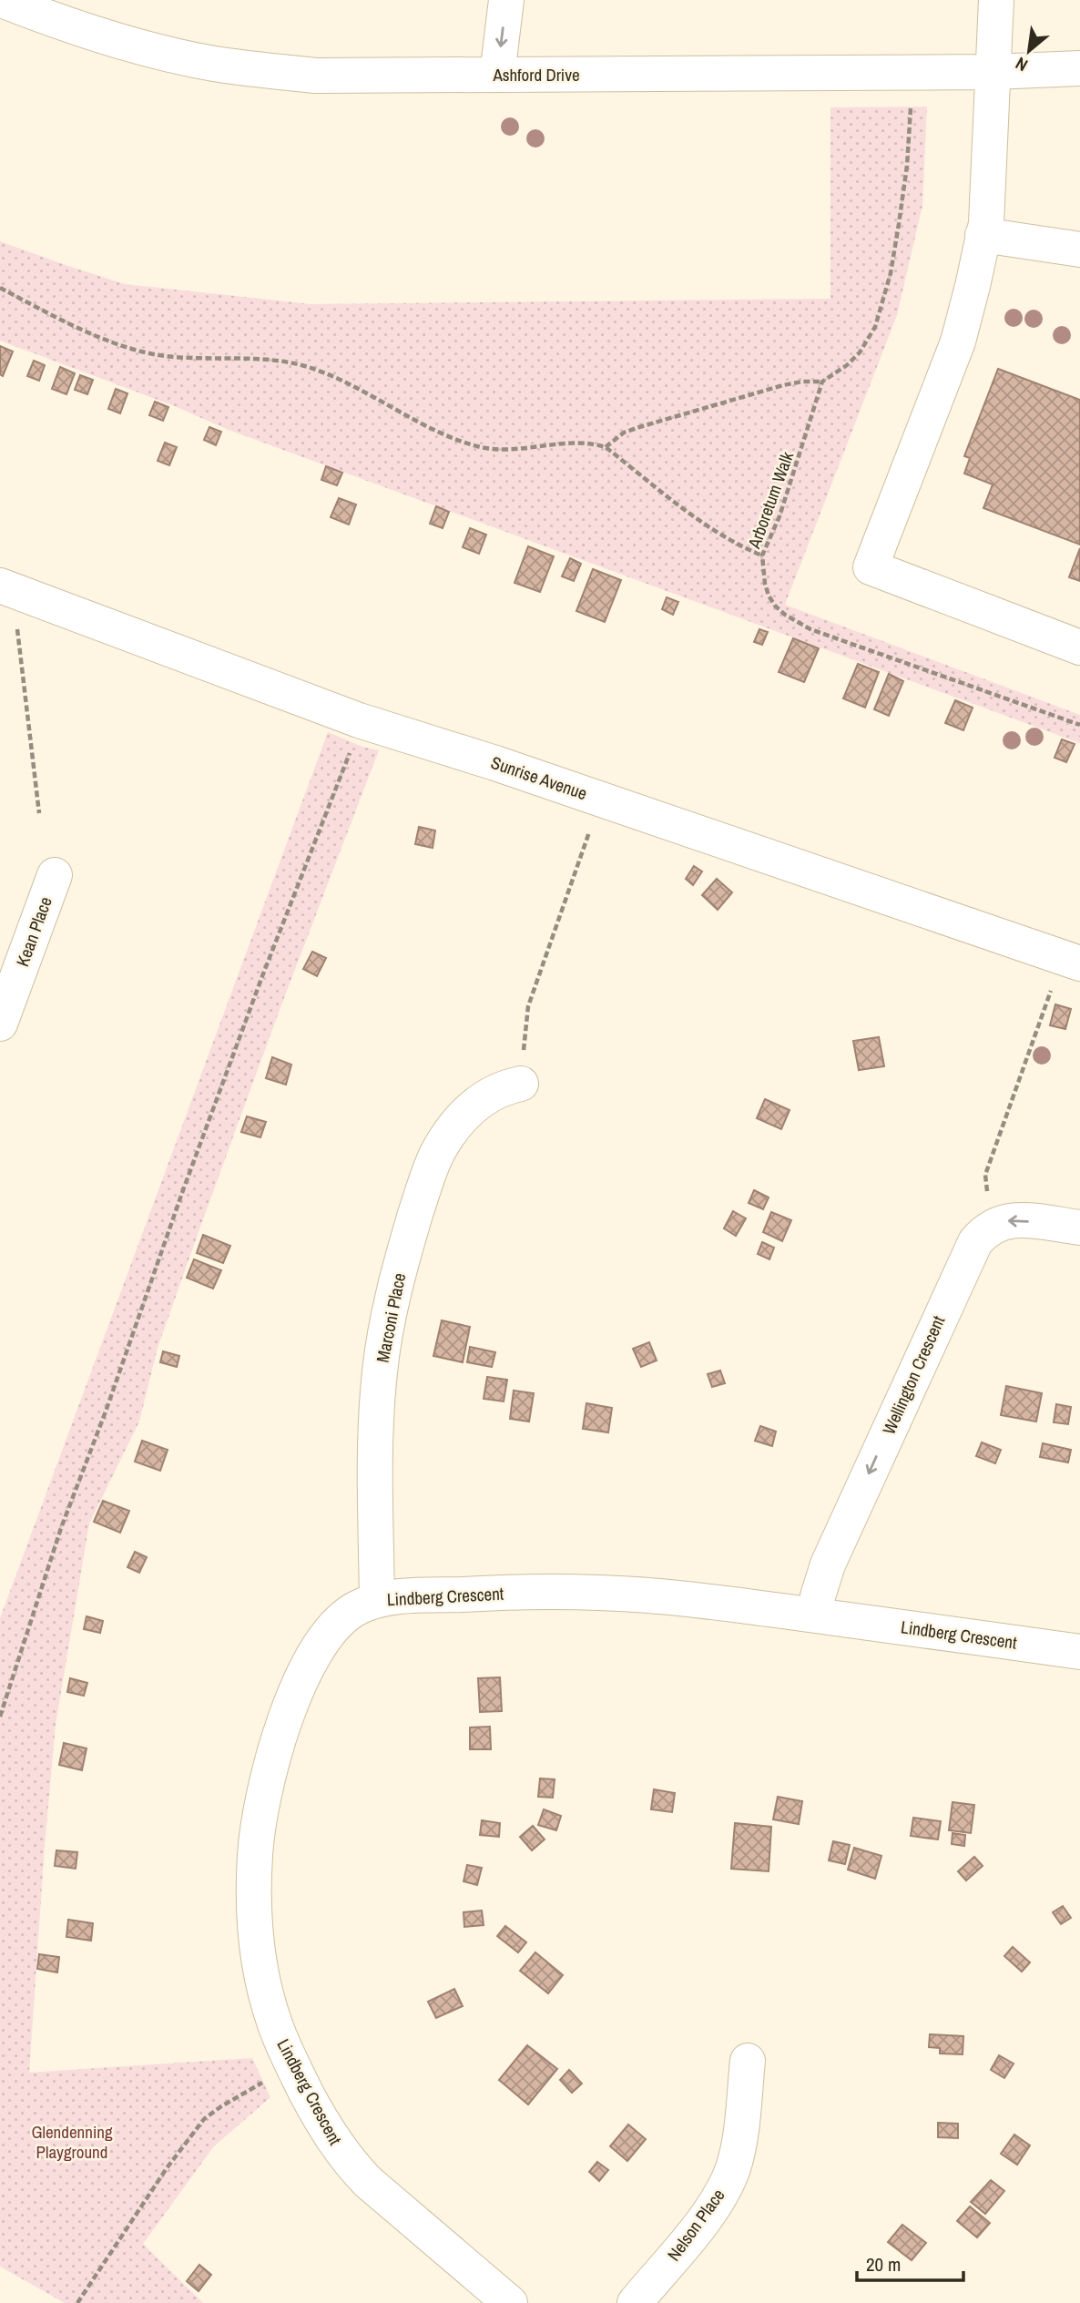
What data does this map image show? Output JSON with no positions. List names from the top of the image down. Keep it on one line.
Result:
{"streets":{"street":["Ashford Drive","Sunrise Avenue","Kean Place","Marconi Place","Wellington Crescent","Lindberg Crescent","Nelson Place"],"path":["Arboretum Walk"]},"crossings":[["Marconi Place","Lindberg Crescent"],["Wellington Crescent","Lindberg Crescent"]],"one_way":["Wellington Crescent"],"parks":["Glendenning Playground"],"scale_bar":"20 m","north":"bottom left"}
